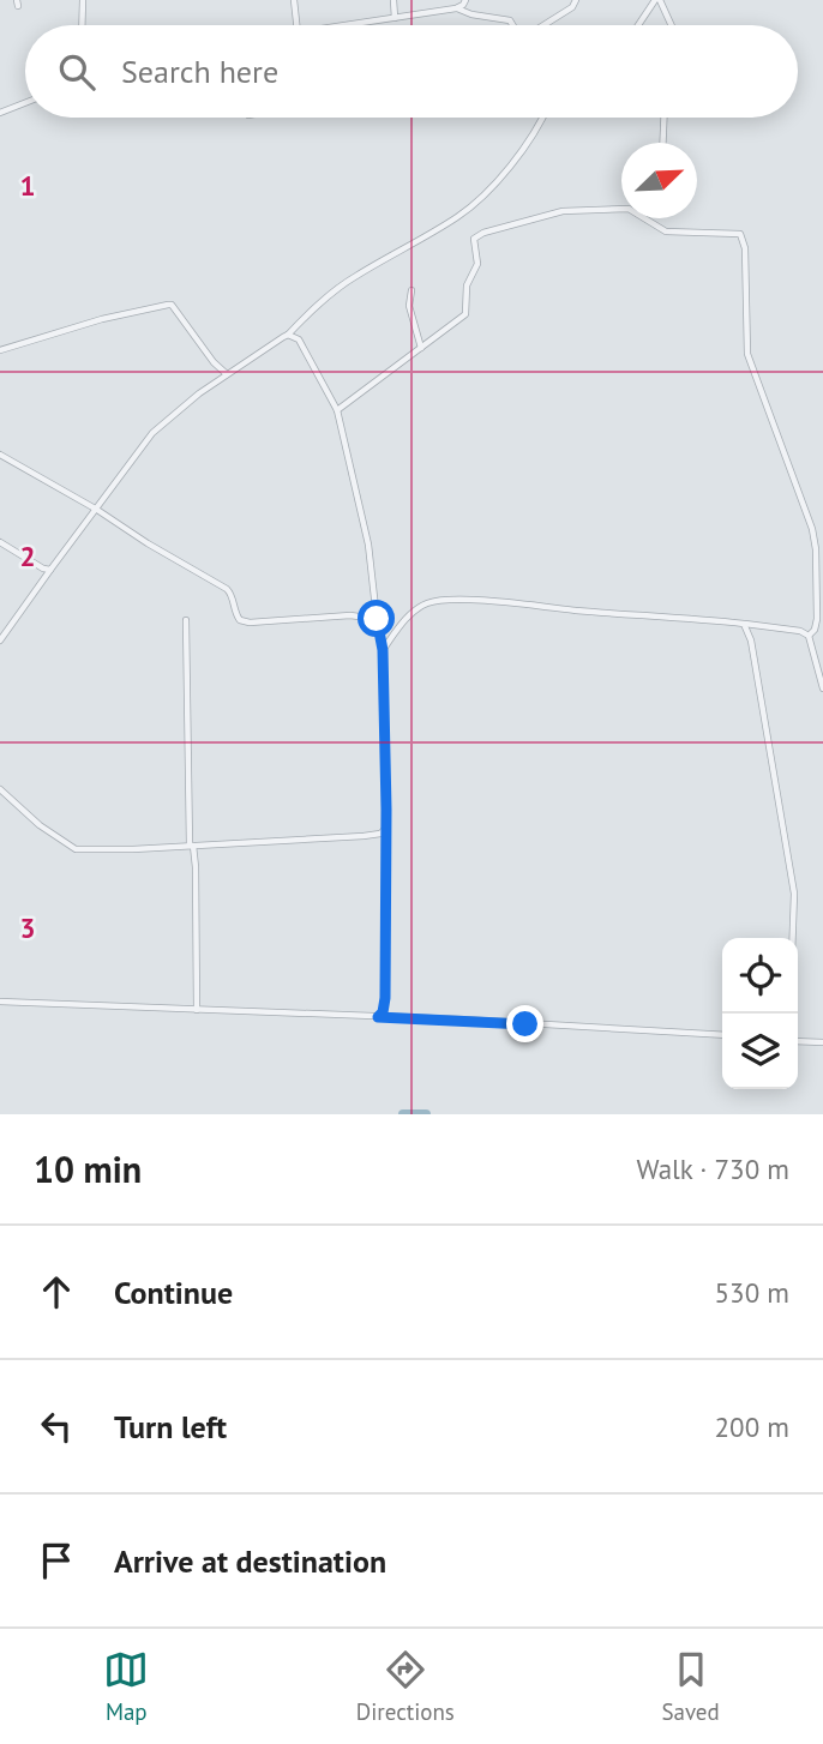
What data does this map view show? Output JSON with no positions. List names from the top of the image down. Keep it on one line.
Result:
{"north":"top right","page":{"search":"Search here","heading":["10 min","Walk · 730 m"],"list":[["Continue","530 m"],["Turn left","200 m"],"Arrive at destination"],"nav":["Map","Directions","Saved"]},"grid":{"rows":["1","2","3"]}}
